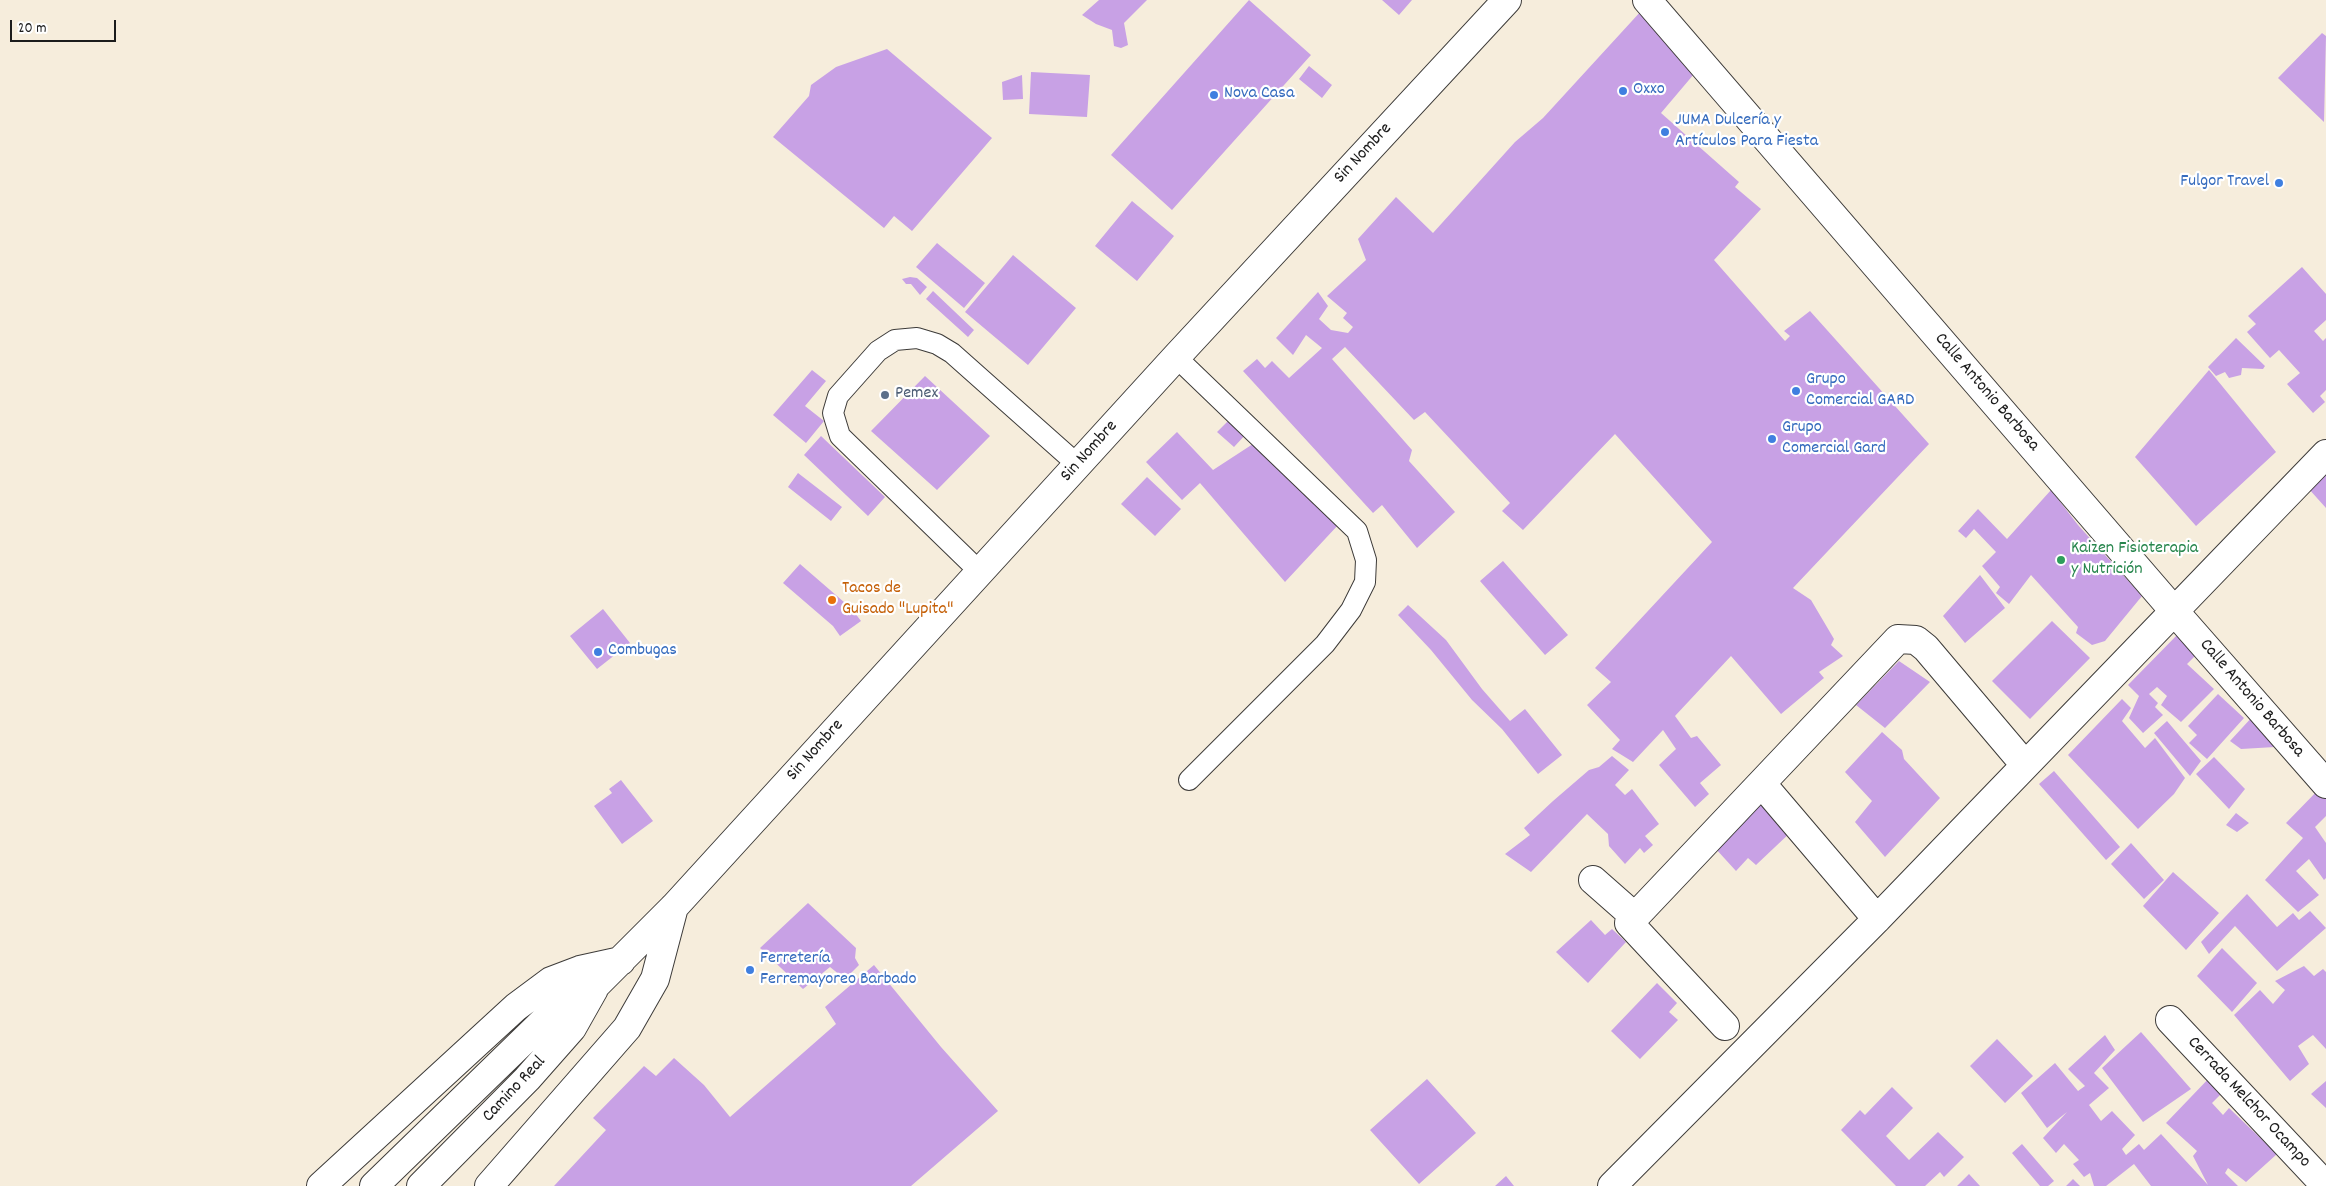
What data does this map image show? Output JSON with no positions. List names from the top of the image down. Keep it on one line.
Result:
{"streets":{"street":["Sin Nombre","Calle Antonio Barbosa","Camino Real","Cerrada Melchor Ocampo"]},"crossings":[["Sin Nombre","Camino Real"]],"places":["Oxxo","Nova Casa","JUMA Dulcería y Artículos Para Fiesta","Fulgor Travel","Grupo Comercial GARD","Pemex","Grupo Comercial Gard","Kaizen Fisioterapia y Nutrición","Tacos de Guisado \"Lupita\"","Combugas","Ferretería Ferremayoreo Barbado"],"scale_bar":"20 m"}
